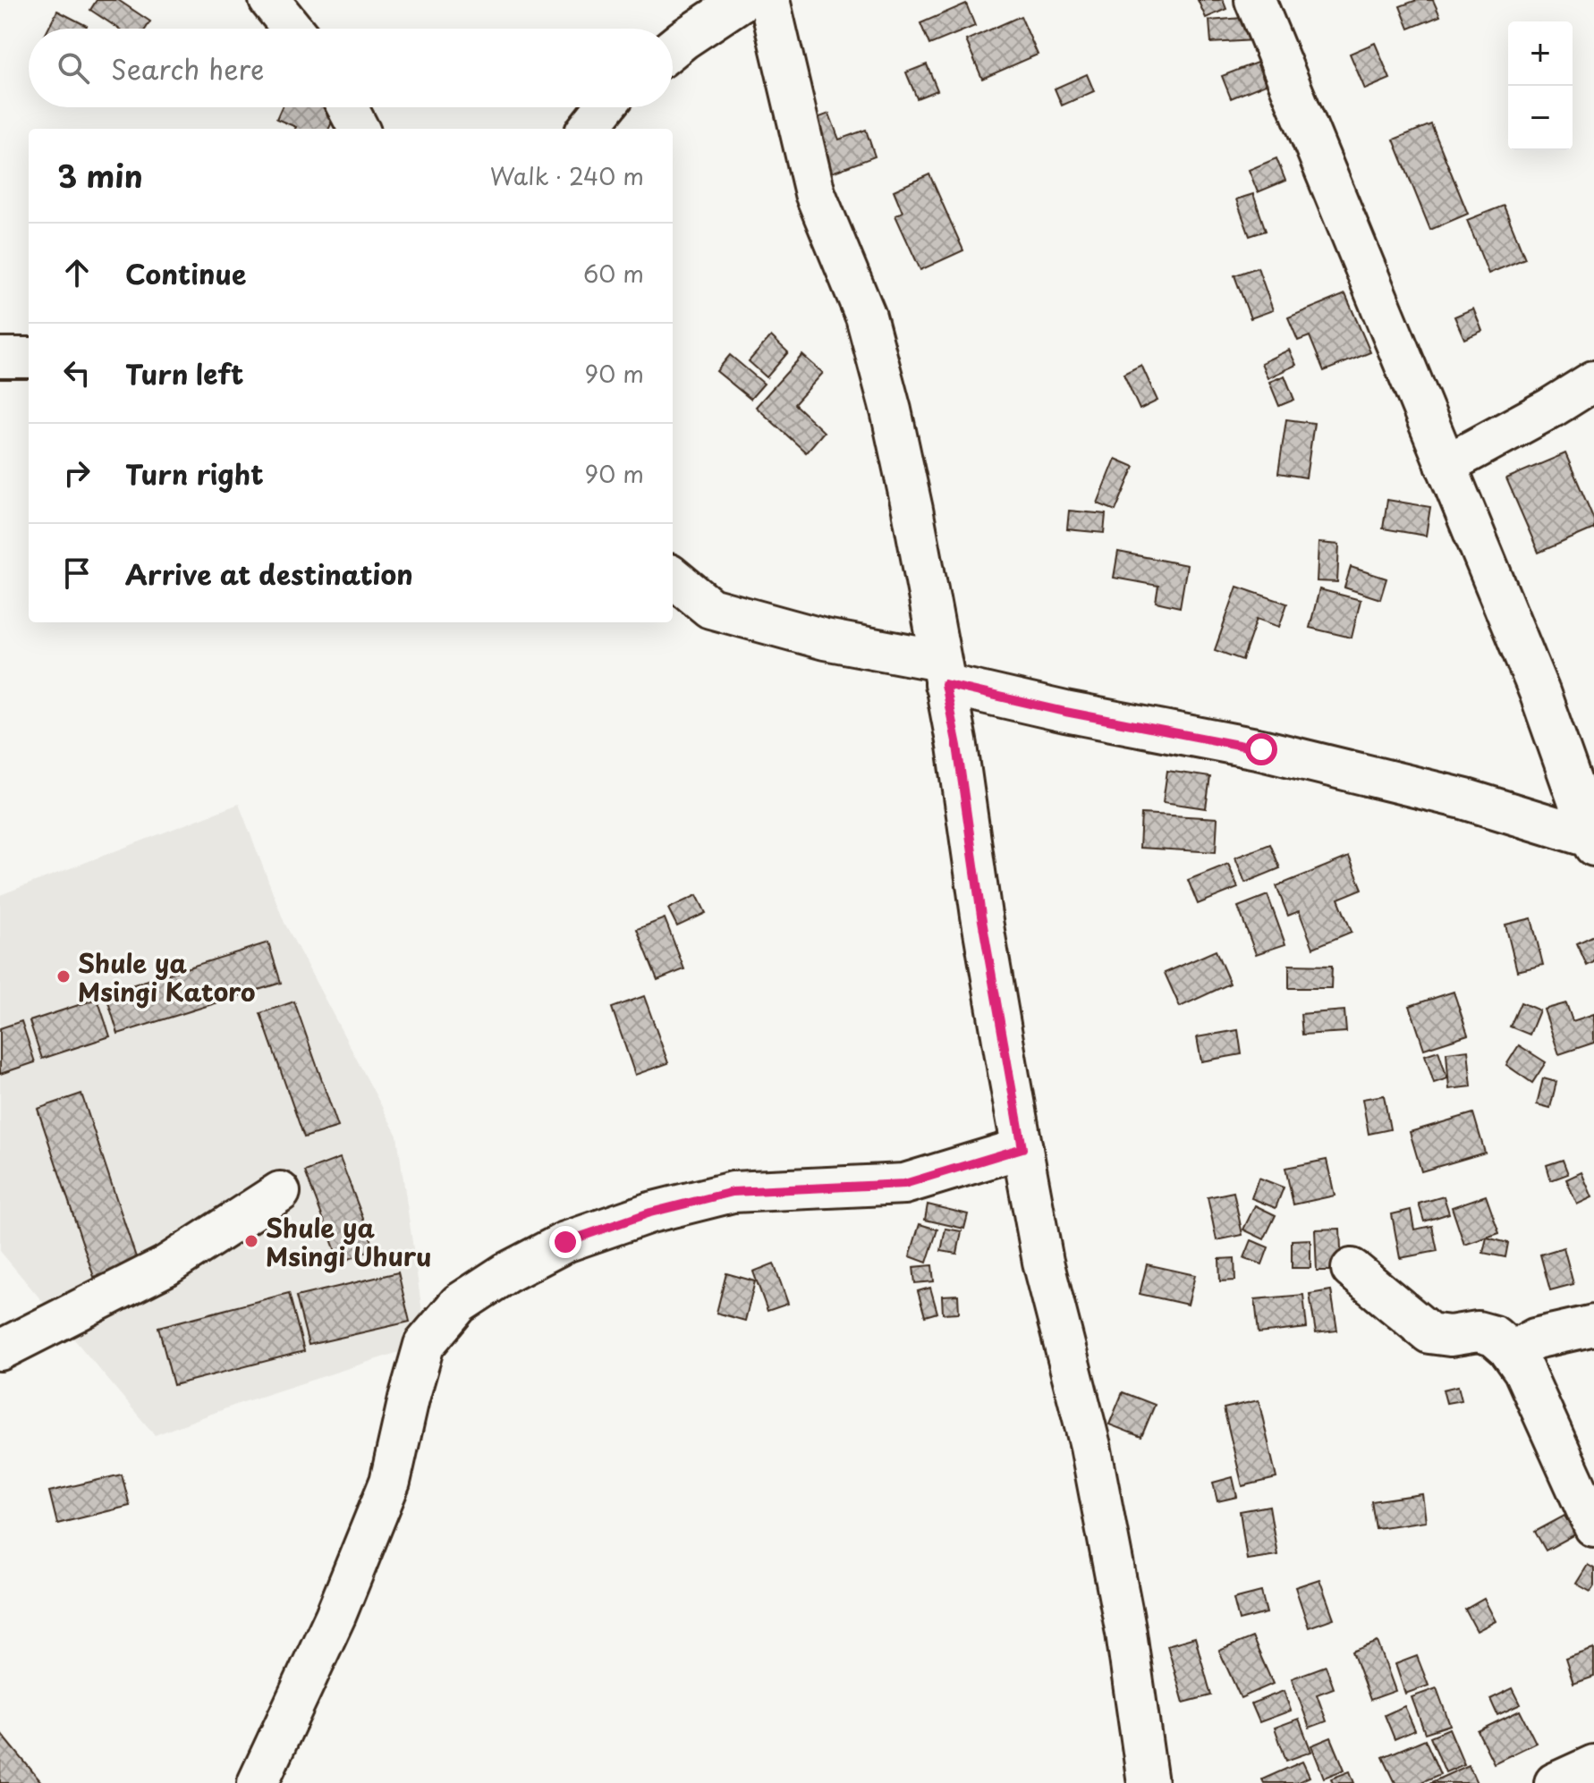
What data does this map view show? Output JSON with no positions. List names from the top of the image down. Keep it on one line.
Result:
{"places":["Shule ya Msingi Katoro","Shule ya Msingi Uhuru"],"page":{"map_buttons":["+","−"],"search":"Search here","heading":["3 min","Walk · 240 m"],"list":[["Continue","60 m"],["Turn left","90 m"],["Turn right","90 m"],"Arrive at destination"]}}
